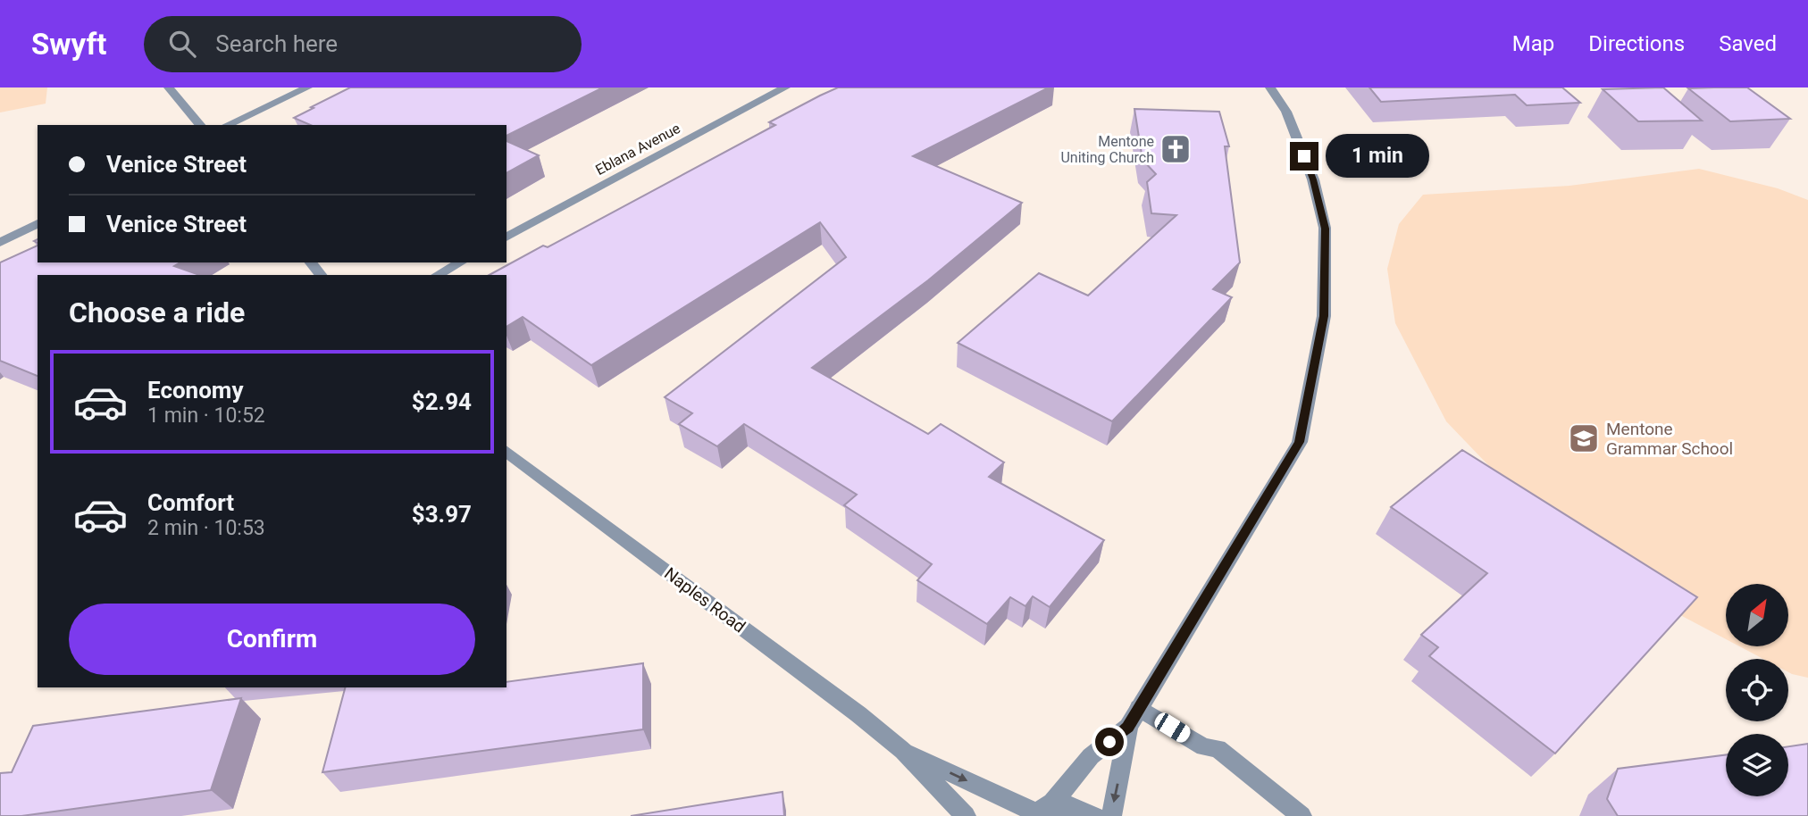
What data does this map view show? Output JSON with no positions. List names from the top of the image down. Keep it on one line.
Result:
{"streets":{"street":["Eblana Avenue","Naples Road"]},"places":{"church":["Mentone Uniting Church"],"school or university":["Mentone Grammar School"]},"north":"top right","page":{"header":"Swyft","search":"Search here","nav":["Map","Directions","Saved"],"banner":["Venice Street","Venice Street"],"bubble":"1 min","heading":"Choose a ride","list":[{"name":"Economy","note":"1 min · 10:52","value":"$2.94"},{"name":"Comfort","note":"2 min · 10:53","value":"$3.97"}],"buttons":"Confirm"}}
